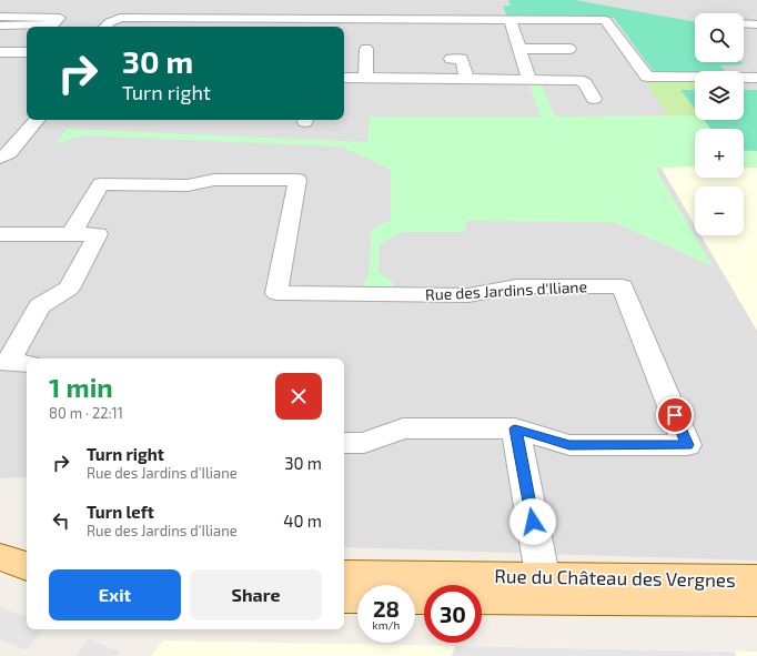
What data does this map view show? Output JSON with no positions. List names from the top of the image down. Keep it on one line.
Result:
{"streets":{"main road":["Rue du Château des Vergnes"],"street":["Rue des Jardins d'Iliane"]},"page":{"map_buttons":["+","−"],"turn":["30 m","Turn right"],"heading":["1 min","80 m · 22:11"],"list":[{"name":"Turn right","note":"Rue des Jardins d'Iliane","value":"30 m"},{"name":"Turn left","note":"Rue des Jardins d'Iliane","value":"40 m"}],"buttons":["Exit","Share"],"speed":"28 km/h","limit":"30"}}
